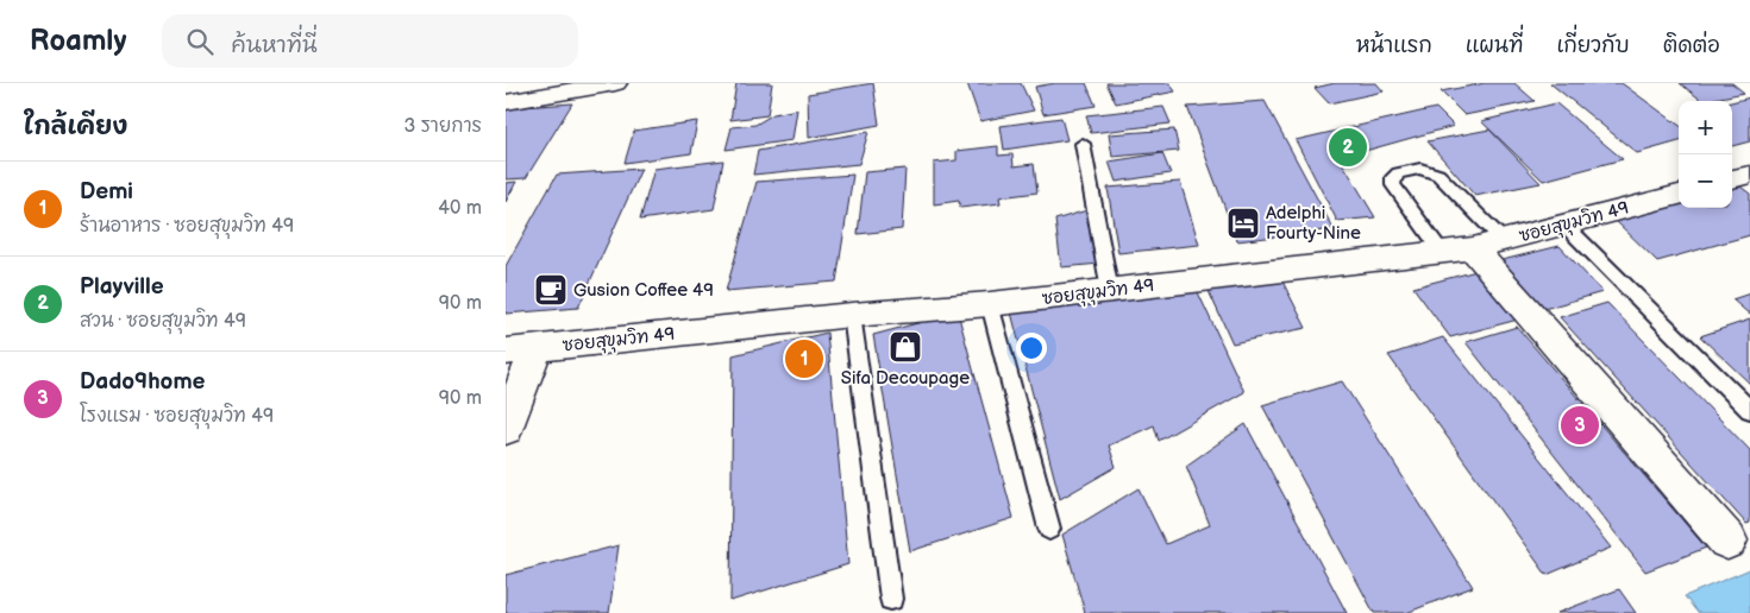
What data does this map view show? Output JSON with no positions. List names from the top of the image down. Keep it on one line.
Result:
{"streets":{"street":["ซอยสุขุมวิท 49"]},"places":{"hotel":["Adelphi Fourty-Nine"],"cafe":["Gusion Coffee 49"],"shop":["Sifa Decoupage"]},"page":{"header":"Roamly","search":"ค้นหาที่นี่","nav":["หน้าแรก","แผนที่","เกี่ยวกับ","ติดต่อ"],"heading":["ใกล้เคียง","3 รายการ"],"map_buttons":["+","−"],"pins":["2","1","3"],"list":[{"mark":"1","name":"Demi","note":"ร้านอาหาร · ซอยสุขุมวิท 49","value":"40 m"},{"mark":"2","name":"Playville","note":"สวน · ซอยสุขุมวิท 49","value":"90 m"},{"mark":"3","name":"Dado9home","note":"โรงแรม · ซอยสุขุมวิท 49","value":"90 m"}]}}
